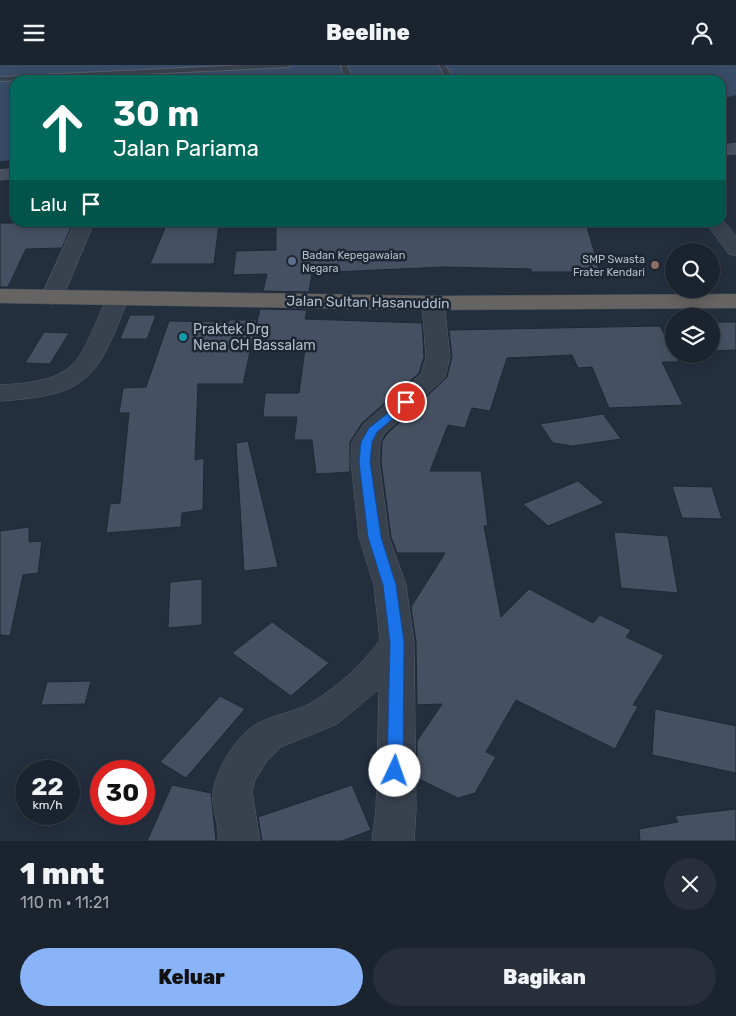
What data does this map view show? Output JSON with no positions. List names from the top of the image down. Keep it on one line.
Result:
{"streets":{"highway":["Jalan Sultan Hasanuddin"]},"places":["Badan Kepegawaian Negara","SMP Swasta Frater Kendari","Praktek Drg Nena CH Bassalam"],"page":{"header":"Beeline","turn":["30 m","Jalan Pariama"],"then":"Lalu","speed":"22 km/h","limit":"30","heading":["1 mnt","110 m · 11:21"],"buttons":["Keluar","Bagikan"]}}
